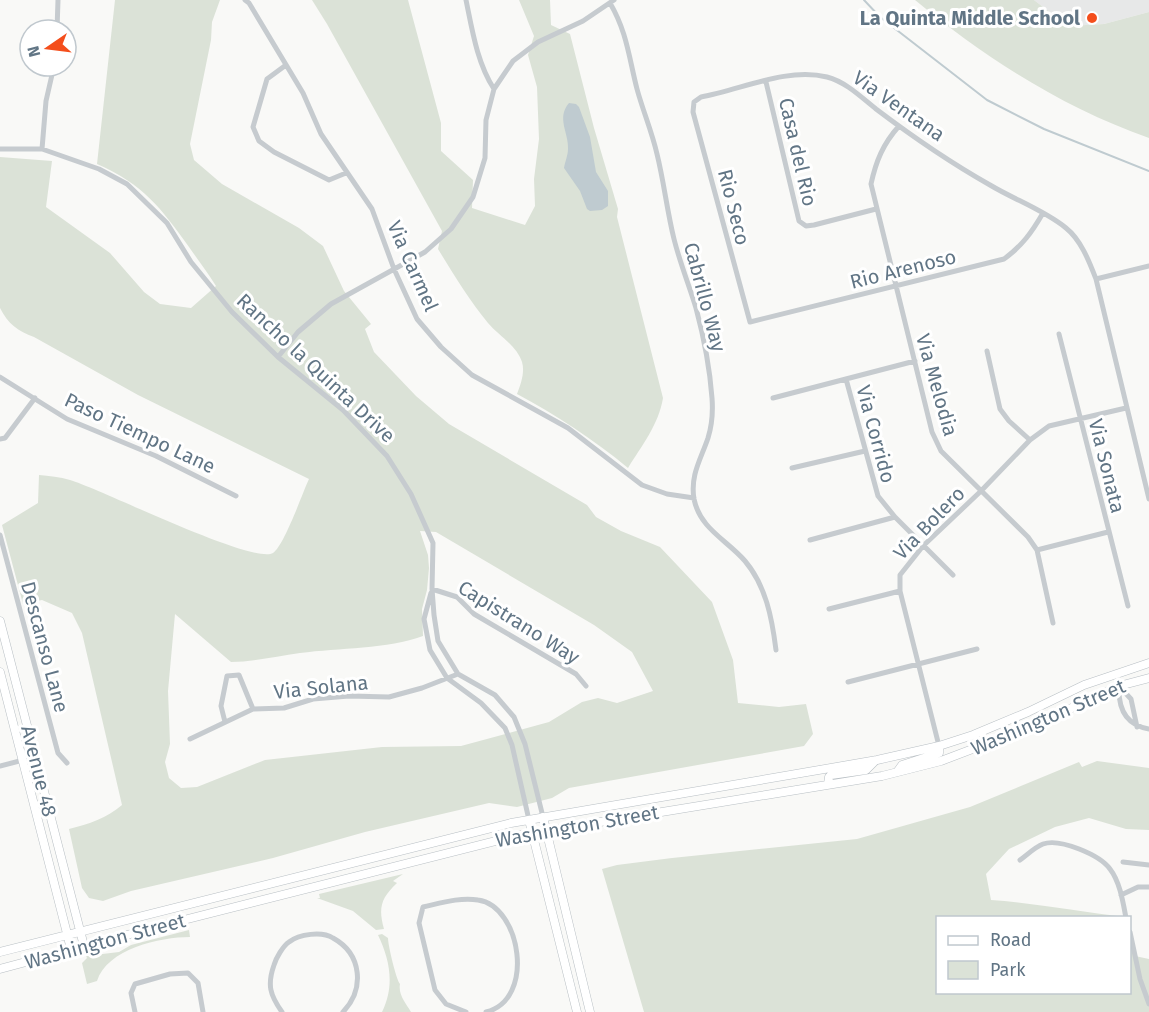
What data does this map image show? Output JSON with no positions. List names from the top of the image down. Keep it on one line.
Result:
{"streets":{"main road":["Washington Street","Avenue 48"],"street":["Via Ventana","Casa del Rio","Rio Seco","Via Carmel","Rio Arenoso","Cabrillo Way","Rancho la Quinta Drive","Via Melodia","Paso Tiempo Lane","Via Corrido","Via Sonata","Via Bolero","Capistrano Way","Descanso Lane","Via Solana"]},"crossings":[["Via Ventana","Casa del Rio"],["Via Ventana","Rio Seco"],["Via Ventana","Rio Arenoso"],["Via Ventana","Via Melodia"],["Casa del Rio","Via Melodia"],["Rio Seco","Rio Arenoso"],["Via Carmel","Cabrillo Way"],["Rio Arenoso","Via Melodia"],["Rancho la Quinta Drive","Capistrano Way"],["Rancho la Quinta Drive","Via Solana"],["Rancho la Quinta Drive","Washington Street"],["Via Melodia","Via Bolero"],["Via Corrido","Via Bolero"],["Via Sonata","Via Bolero"],["Via Bolero","Washington Street"],["Washington Street","Avenue 48"]],"places":["La Quinta Middle School"],"legend":["Road","Park"],"north":"left"}
